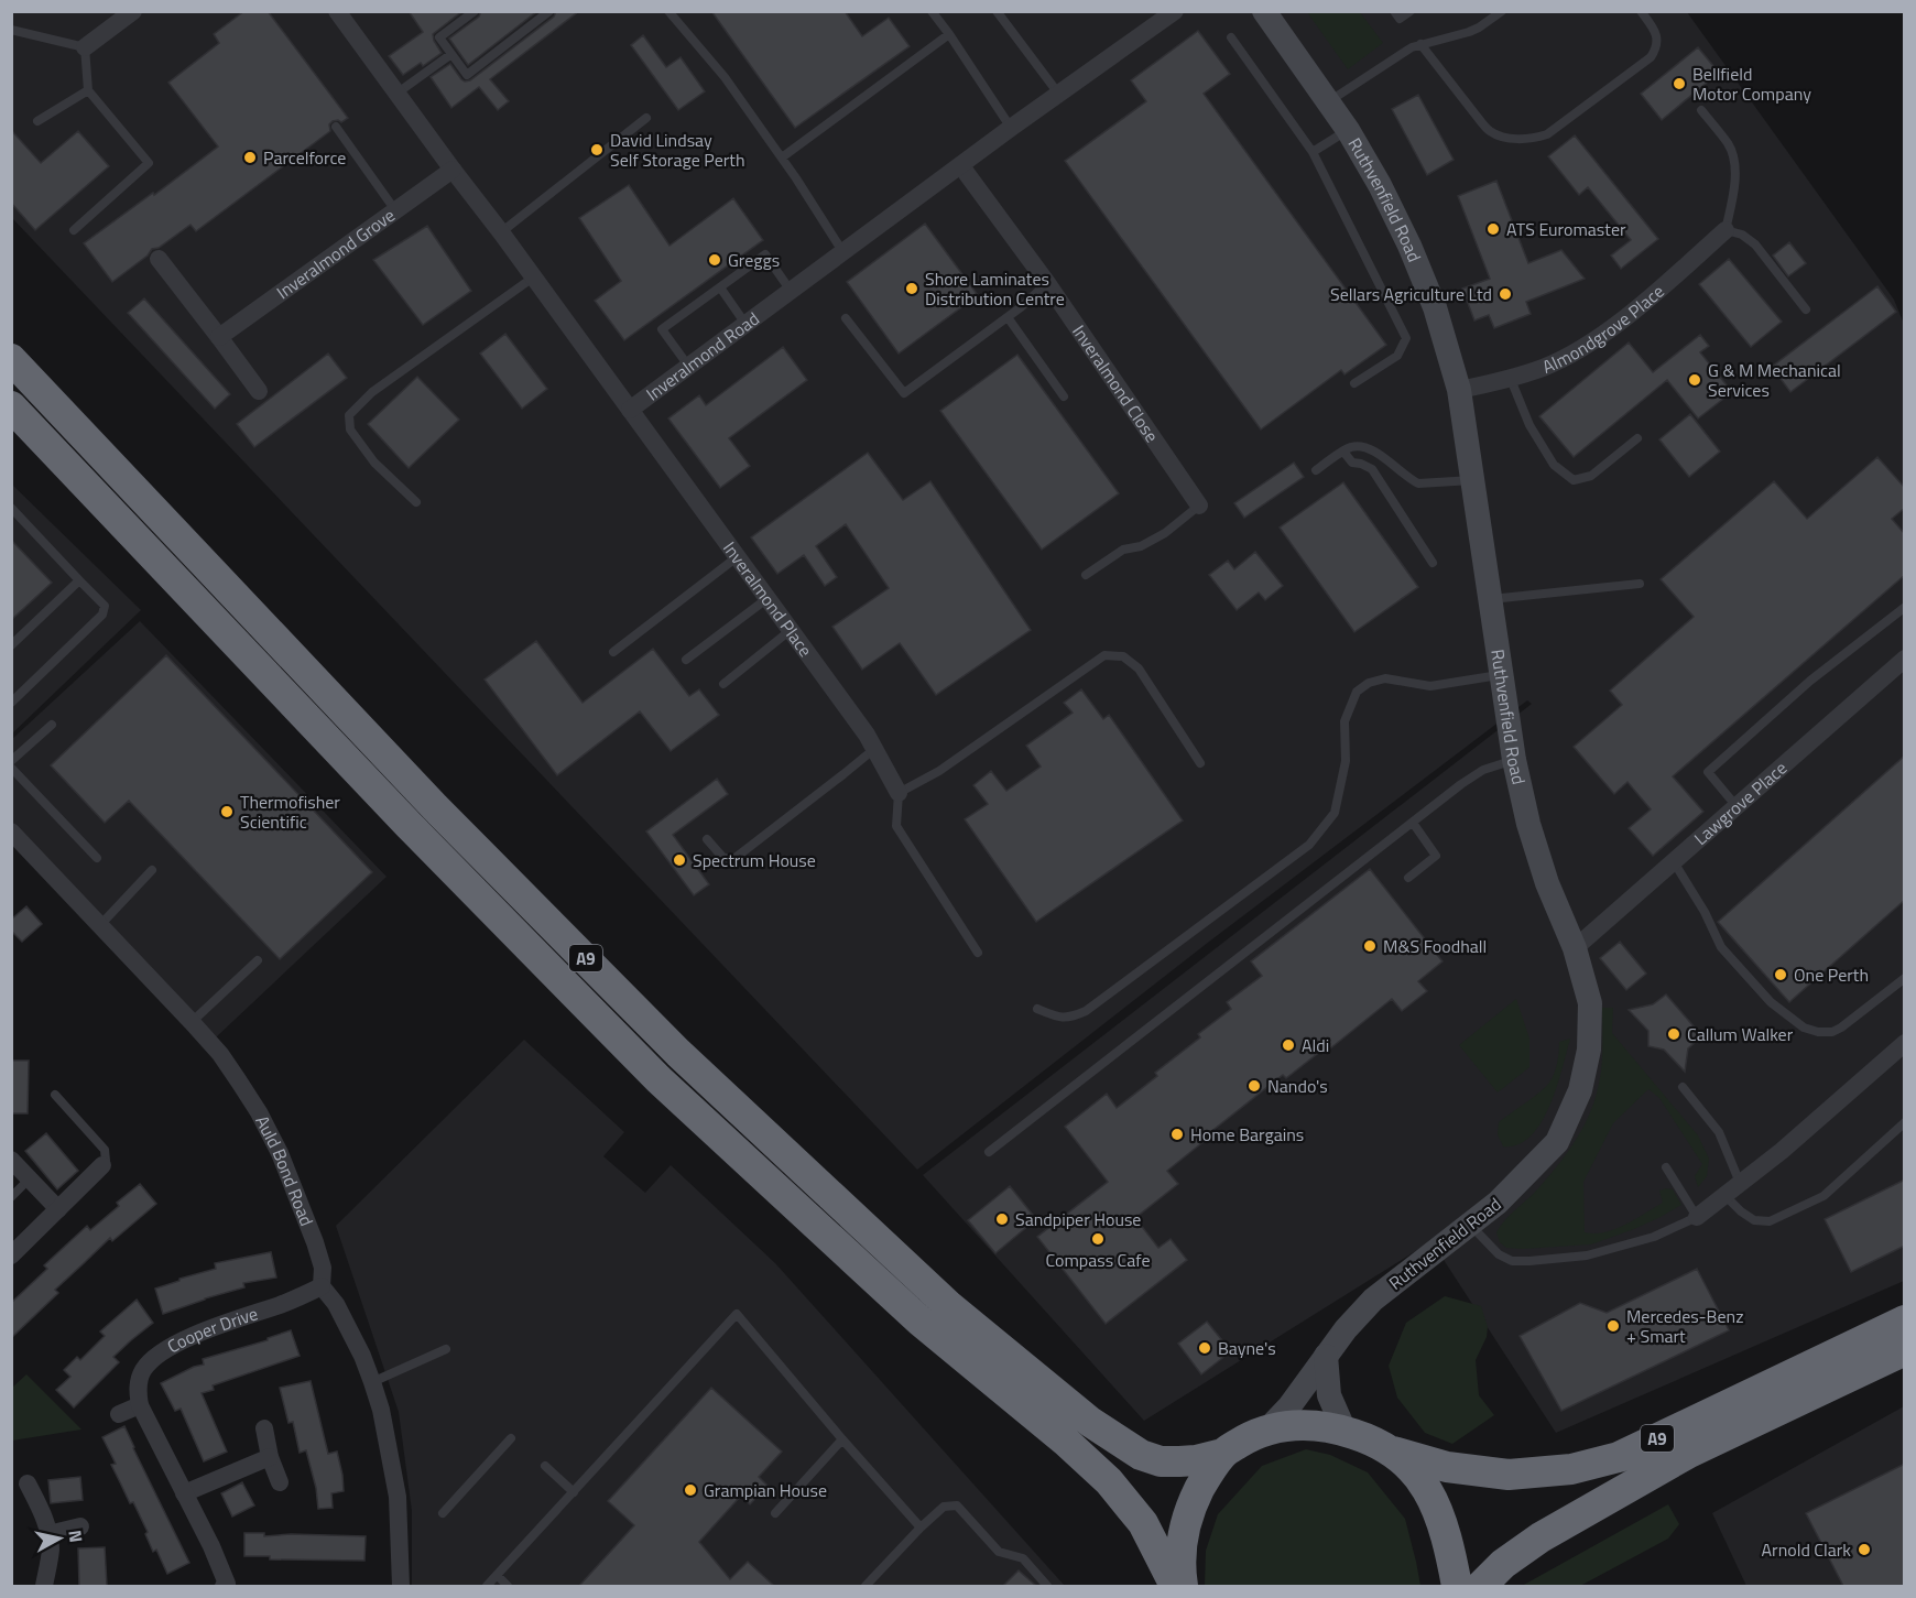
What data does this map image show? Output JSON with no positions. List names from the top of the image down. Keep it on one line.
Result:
{"streets":{"highway":["A9"],"street":["Ruthvenfield Road","Inveralmond Grove","Almondgrove Place","Inveralmond Road","Inveralmond Close","Inveralmond Place","Lawgrove Place","Auld Bond Road","Cooper Drive"]},"crossings":[["Ruthvenfield Road","Almondgrove Place"],["Ruthvenfield Road","Lawgrove Place"],["Inveralmond Grove","Inveralmond Road"],["Inveralmond Road","Inveralmond Close"],["Inveralmond Road","Inveralmond Place"],["Auld Bond Road","Cooper Drive"]],"places":["Bellfield Motor Company","David Lindsay Self Storage Perth","Parcelforce","ATS Euromaster","Greggs","Shore Laminates Distribution Centre","Sellars Agriculture Ltd","G & M Mechanical Services","Thermofisher Scientific","Spectrum House","M&S Foodhall","One Perth","Callum Walker","Aldi","Nando's","Home Bargains","Sandpiper House","Compass Cafe","Mercedes-Benz + Smart","Bayne's","Grampian House","Arnold Clark"],"north":"right"}
